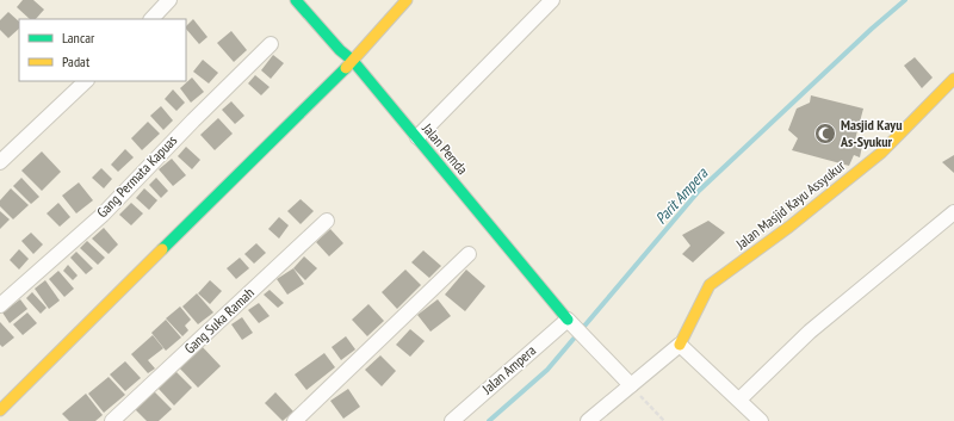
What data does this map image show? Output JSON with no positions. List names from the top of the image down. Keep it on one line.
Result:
{"streets":{"street":["Jalan Pemda","Gang Permata Kapuas","Jalan Masjid Kayu Assyukur","Gang Suka Ramah","Jalan Ampera"]},"crossings":[["Jalan Pemda","Jalan Ampera"]],"water":["Parit Ampera"],"places":{"mosque":["Masjid Kayu As-Syukur"]},"legend":["Lancar","Padat"]}
